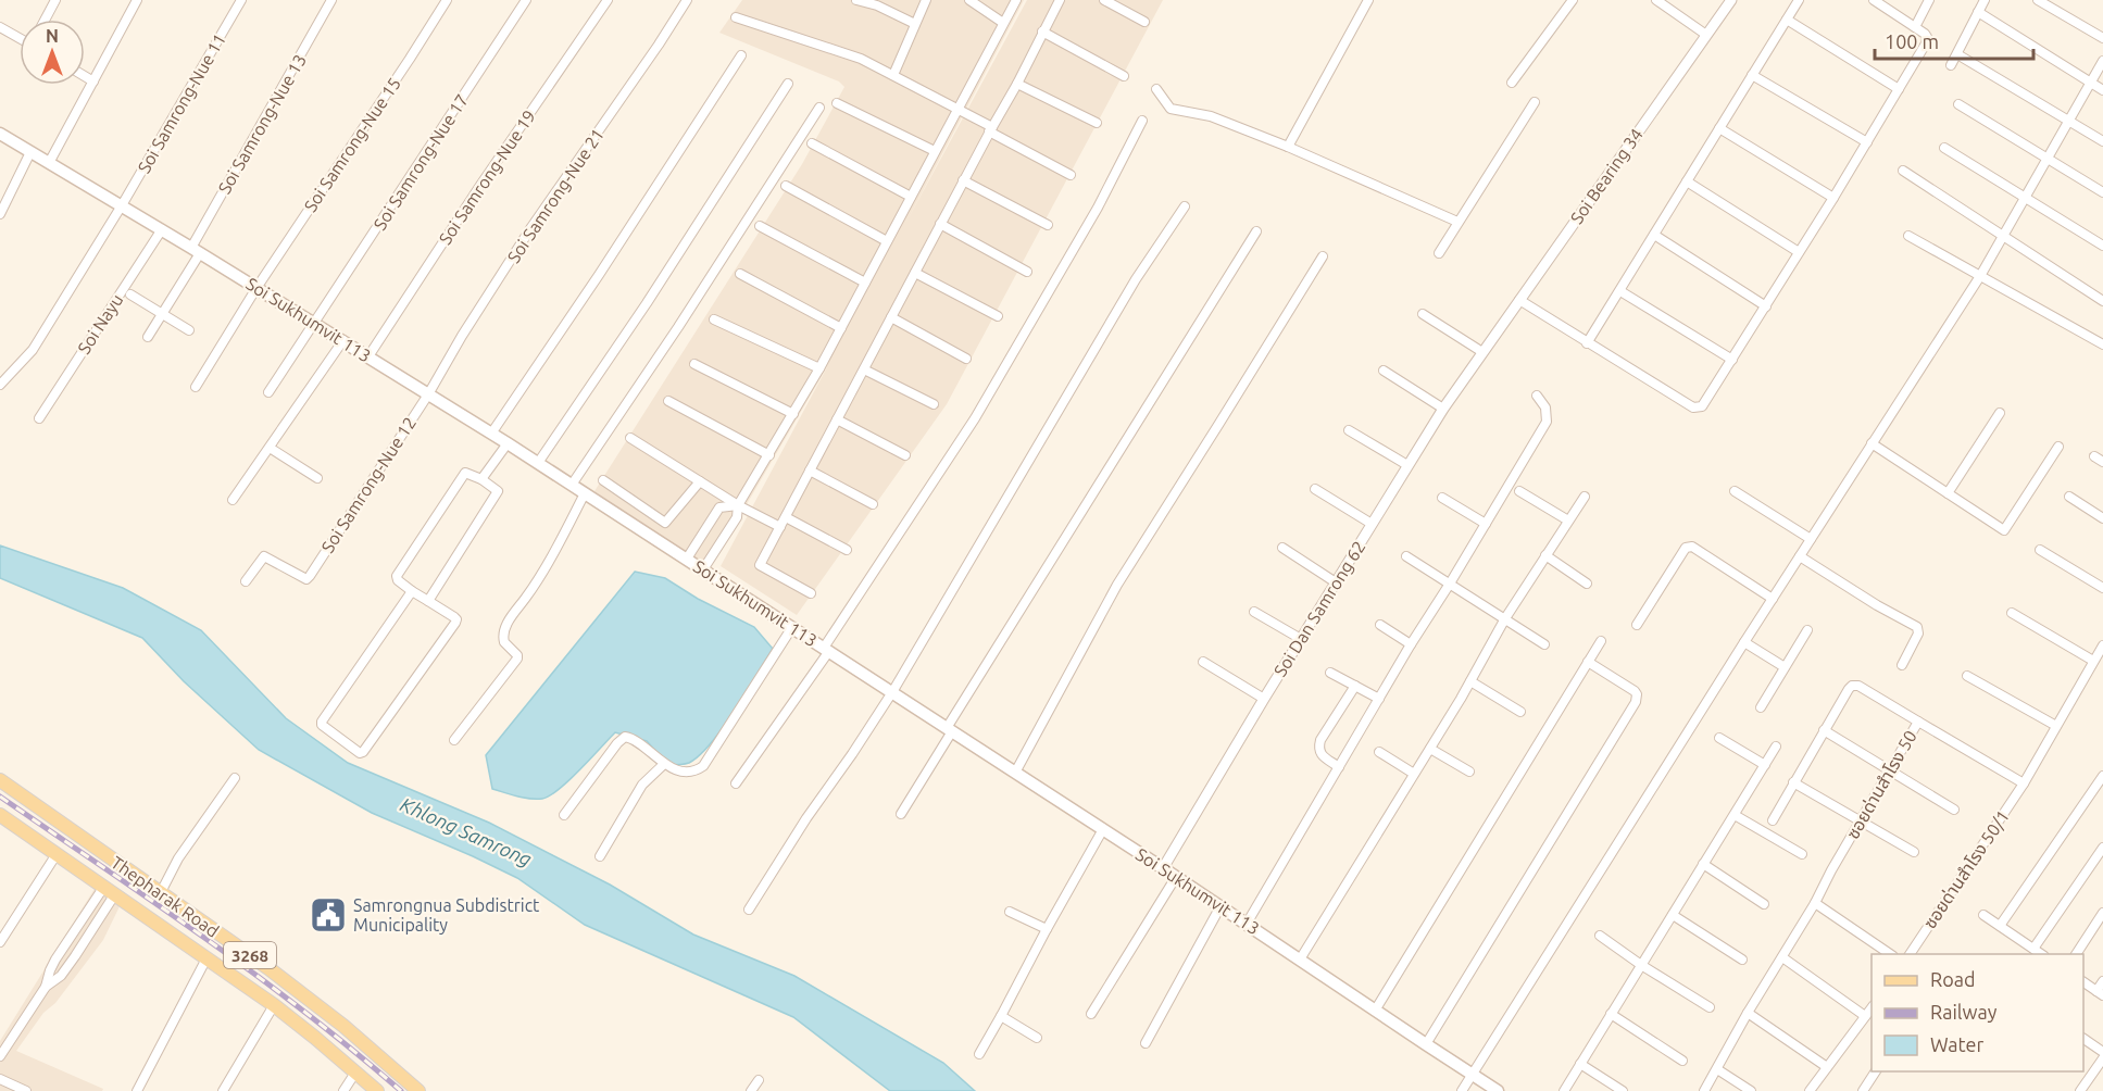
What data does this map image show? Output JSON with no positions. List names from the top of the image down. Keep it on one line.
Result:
{"streets":{"main road":["Soi Sukhumvit 113","Thepharak Road","3268"],"street":["Soi Samrong-Nue 11","Soi Samrong-Nue 13","Soi Samrong-Nue 15","Soi Samrong-Nue 17","Soi Bearing 34","Soi Samrong-Nue 19","Soi Samrong-Nue 21","Soi Nayu","Soi Samrong-Nue 12","Soi Dan Samrong 62","ซอยด่านสำโรง 50","ซอยด่านสำโรง 50/1"]},"crossings":[["Soi Samrong-Nue 11","Soi Sukhumvit 113"],["Soi Samrong-Nue 13","Soi Sukhumvit 113"],["Soi Samrong-Nue 15","Soi Sukhumvit 113"],["Soi Samrong-Nue 17","Soi Sukhumvit 113"],["Soi Bearing 34","Soi Dan Samrong 62"],["Soi Samrong-Nue 19","Soi Sukhumvit 113"],["Soi Samrong-Nue 21","Soi Sukhumvit 113"],["Soi Samrong-Nue 21","Soi Samrong-Nue 12"],["Soi Sukhumvit 113","Soi Nayu"],["Soi Sukhumvit 113","Soi Samrong-Nue 12"],["Soi Sukhumvit 113","Soi Dan Samrong 62"],["ซอยด่านสำโรง 50","ซอยด่านสำโรง 50/1"]],"water":["Khlong Samrong"],"places":{"public building":["Samrongnua Subdistrict Municipality"]},"legend":["Road","Railway","Water"],"scale_bar":"100 m","north":"top"}
